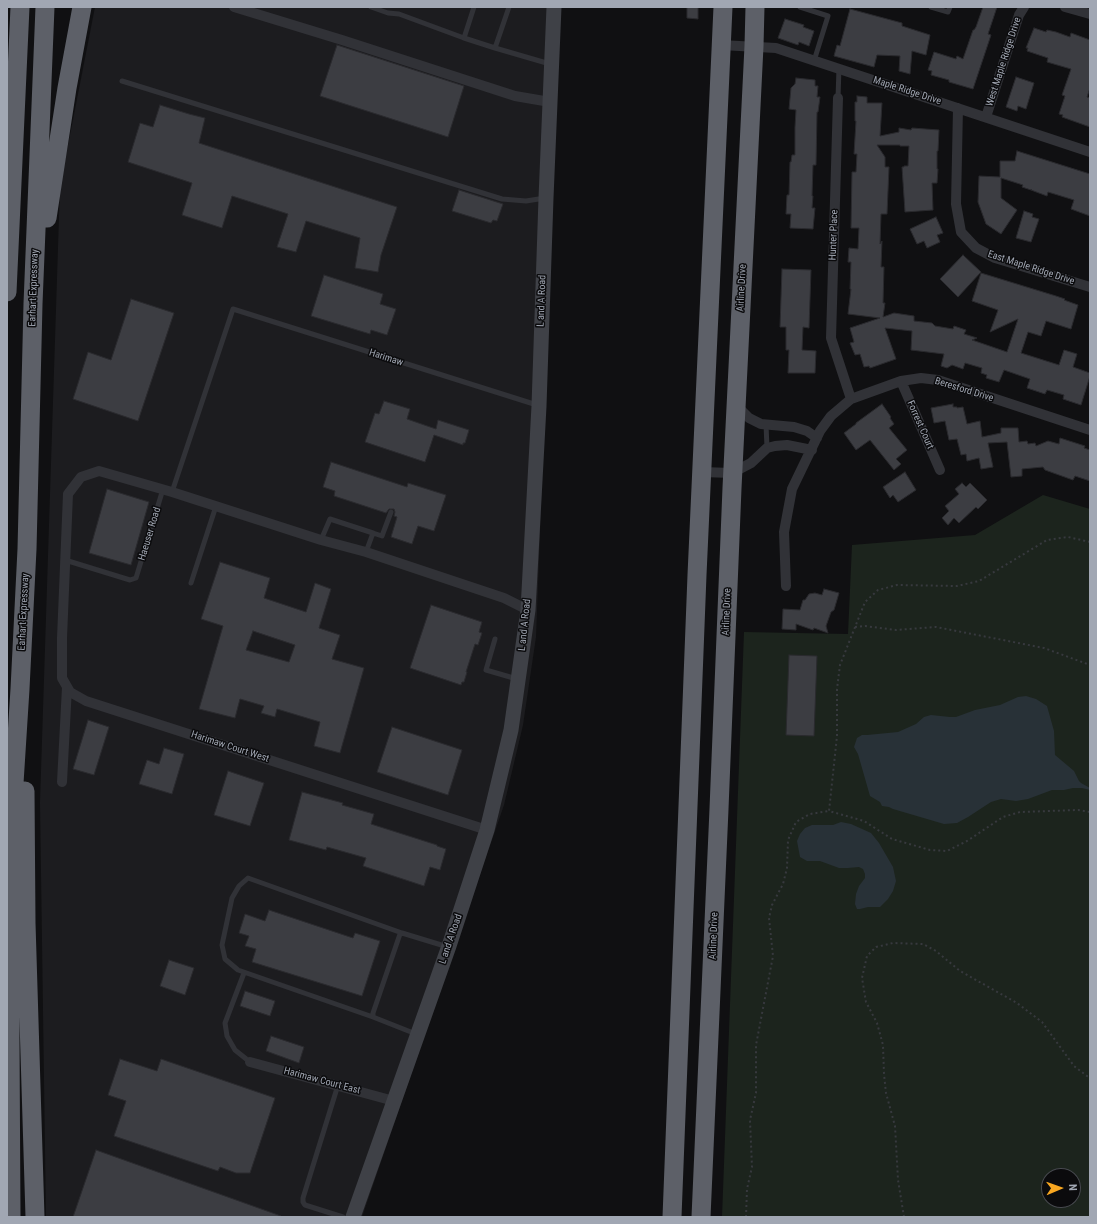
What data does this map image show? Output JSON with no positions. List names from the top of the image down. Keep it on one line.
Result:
{"streets":{"highway":["Earhart Expressway","Airline Drive"],"street":["West Maple Ridge Drive","Maple Ridge Drive","Hunter Place","East Maple Ridge Drive","L and A Road","Beresford Drive","Forrest Court","Harimaw Court West","Harimaw Court East"],"lane":["Harimaw","Haeuser Road"]},"crossings":[["West Maple Ridge Drive","Maple Ridge Drive"],["Maple Ridge Drive","Hunter Place"],["Maple Ridge Drive","East Maple Ridge Drive"],["Maple Ridge Drive","Airline Drive"],["Hunter Place","Beresford Drive"],["L and A Road","Harimaw"],["L and A Road","Harimaw Court West"],["L and A Road","Harimaw Court East"],["Harimaw","Haeuser Road"],["Beresford Drive","Forrest Court"]],"north":"right"}
